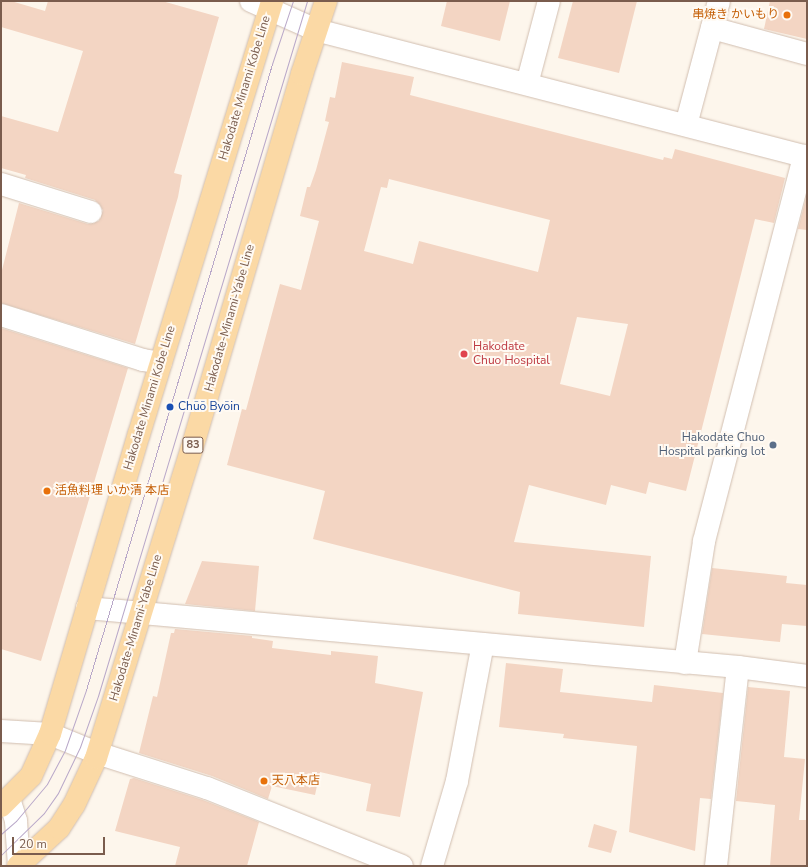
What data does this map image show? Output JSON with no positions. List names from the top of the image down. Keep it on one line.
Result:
{"streets":{"main road":["Hakodate Minami Kobe Line","Hakodate-Minami-Yabe Line","83"]},"places":["串焼き かいもり","Hakodate Chuo Hospital","Chūō Byōin","Hakodate Chuo Hospital parking lot","活魚料理 いか清 本店","天八本店"],"scale_bar":"20 m"}
